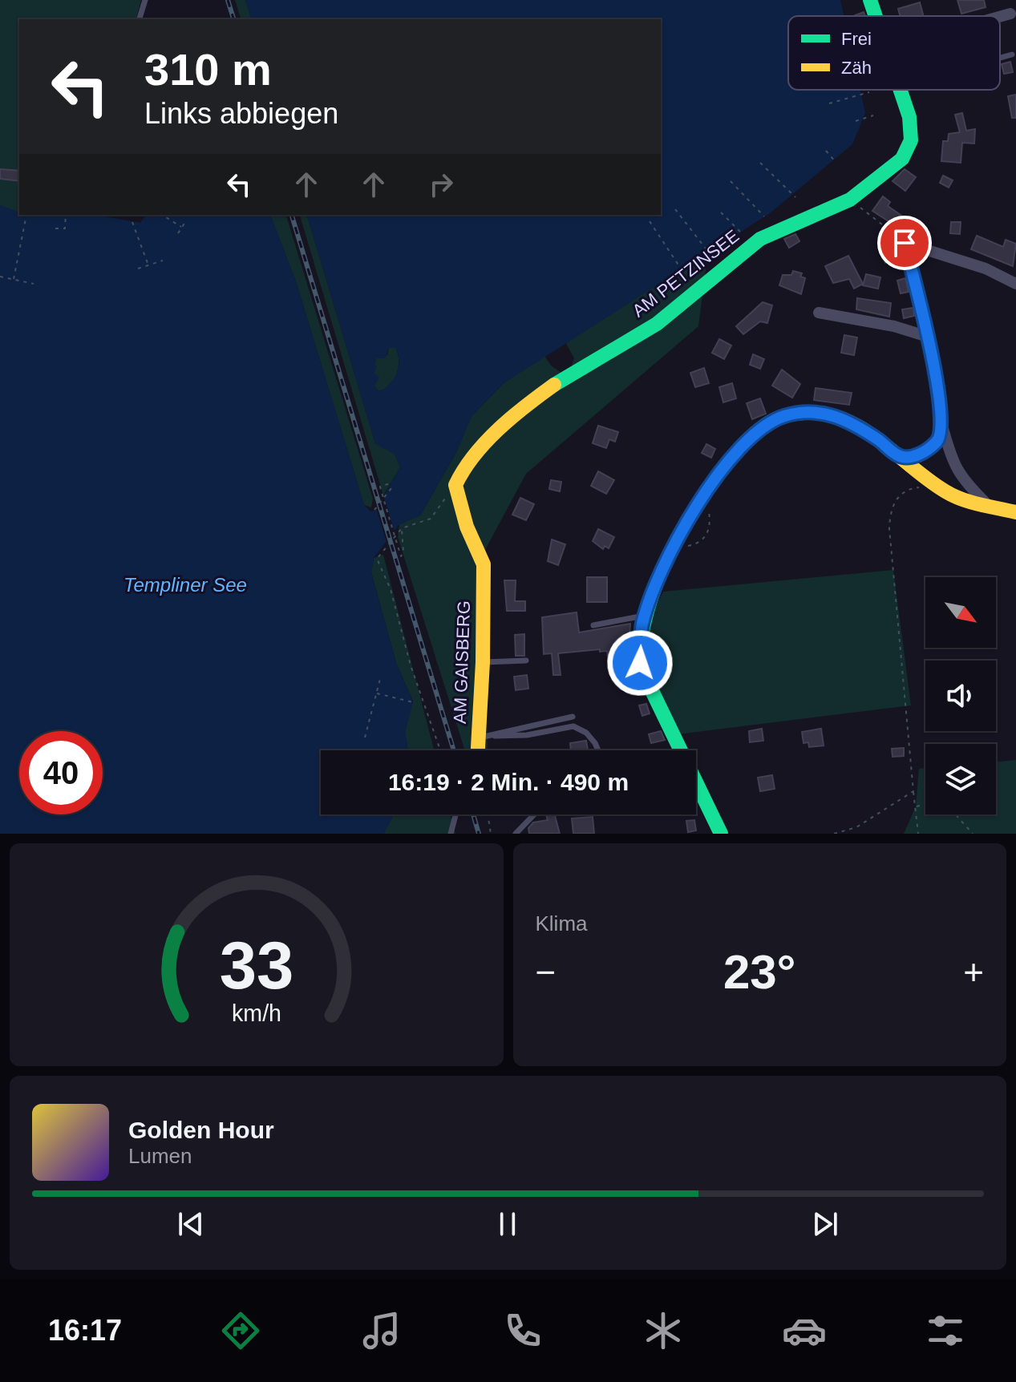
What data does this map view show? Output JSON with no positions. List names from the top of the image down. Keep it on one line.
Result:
{"streets":{"street":["AM PETZINSEE","AM GAISBERG"]},"crossings":[["AM PETZINSEE","AM GAISBERG"]],"water":["Templiner See"],"legend":["Frei","Zäh"],"north":"bottom right","page":{"turn":["310 m","Links abbiegen"],"limit":"40","trip":"16:19 · 2 Min. · 490 m","tile":"Klima","heat":["−","23°","+"],"song":["Golden Hour","Lumen"],"tabs":"16:17","gauge":["33","km/h"]}}
